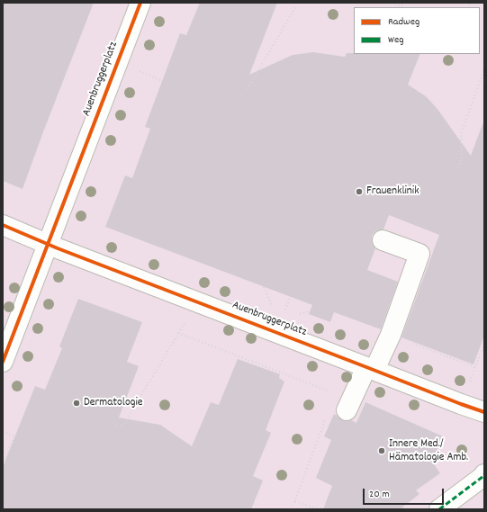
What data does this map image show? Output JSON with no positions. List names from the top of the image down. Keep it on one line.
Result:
{"streets":{"street":["Auenbruggerplatz"]},"places":["Frauenklinik","Dermatologie","Innere Med./ Hämatologie Amb."],"legend":["Radweg","Weg"],"scale_bar":"20 m"}
